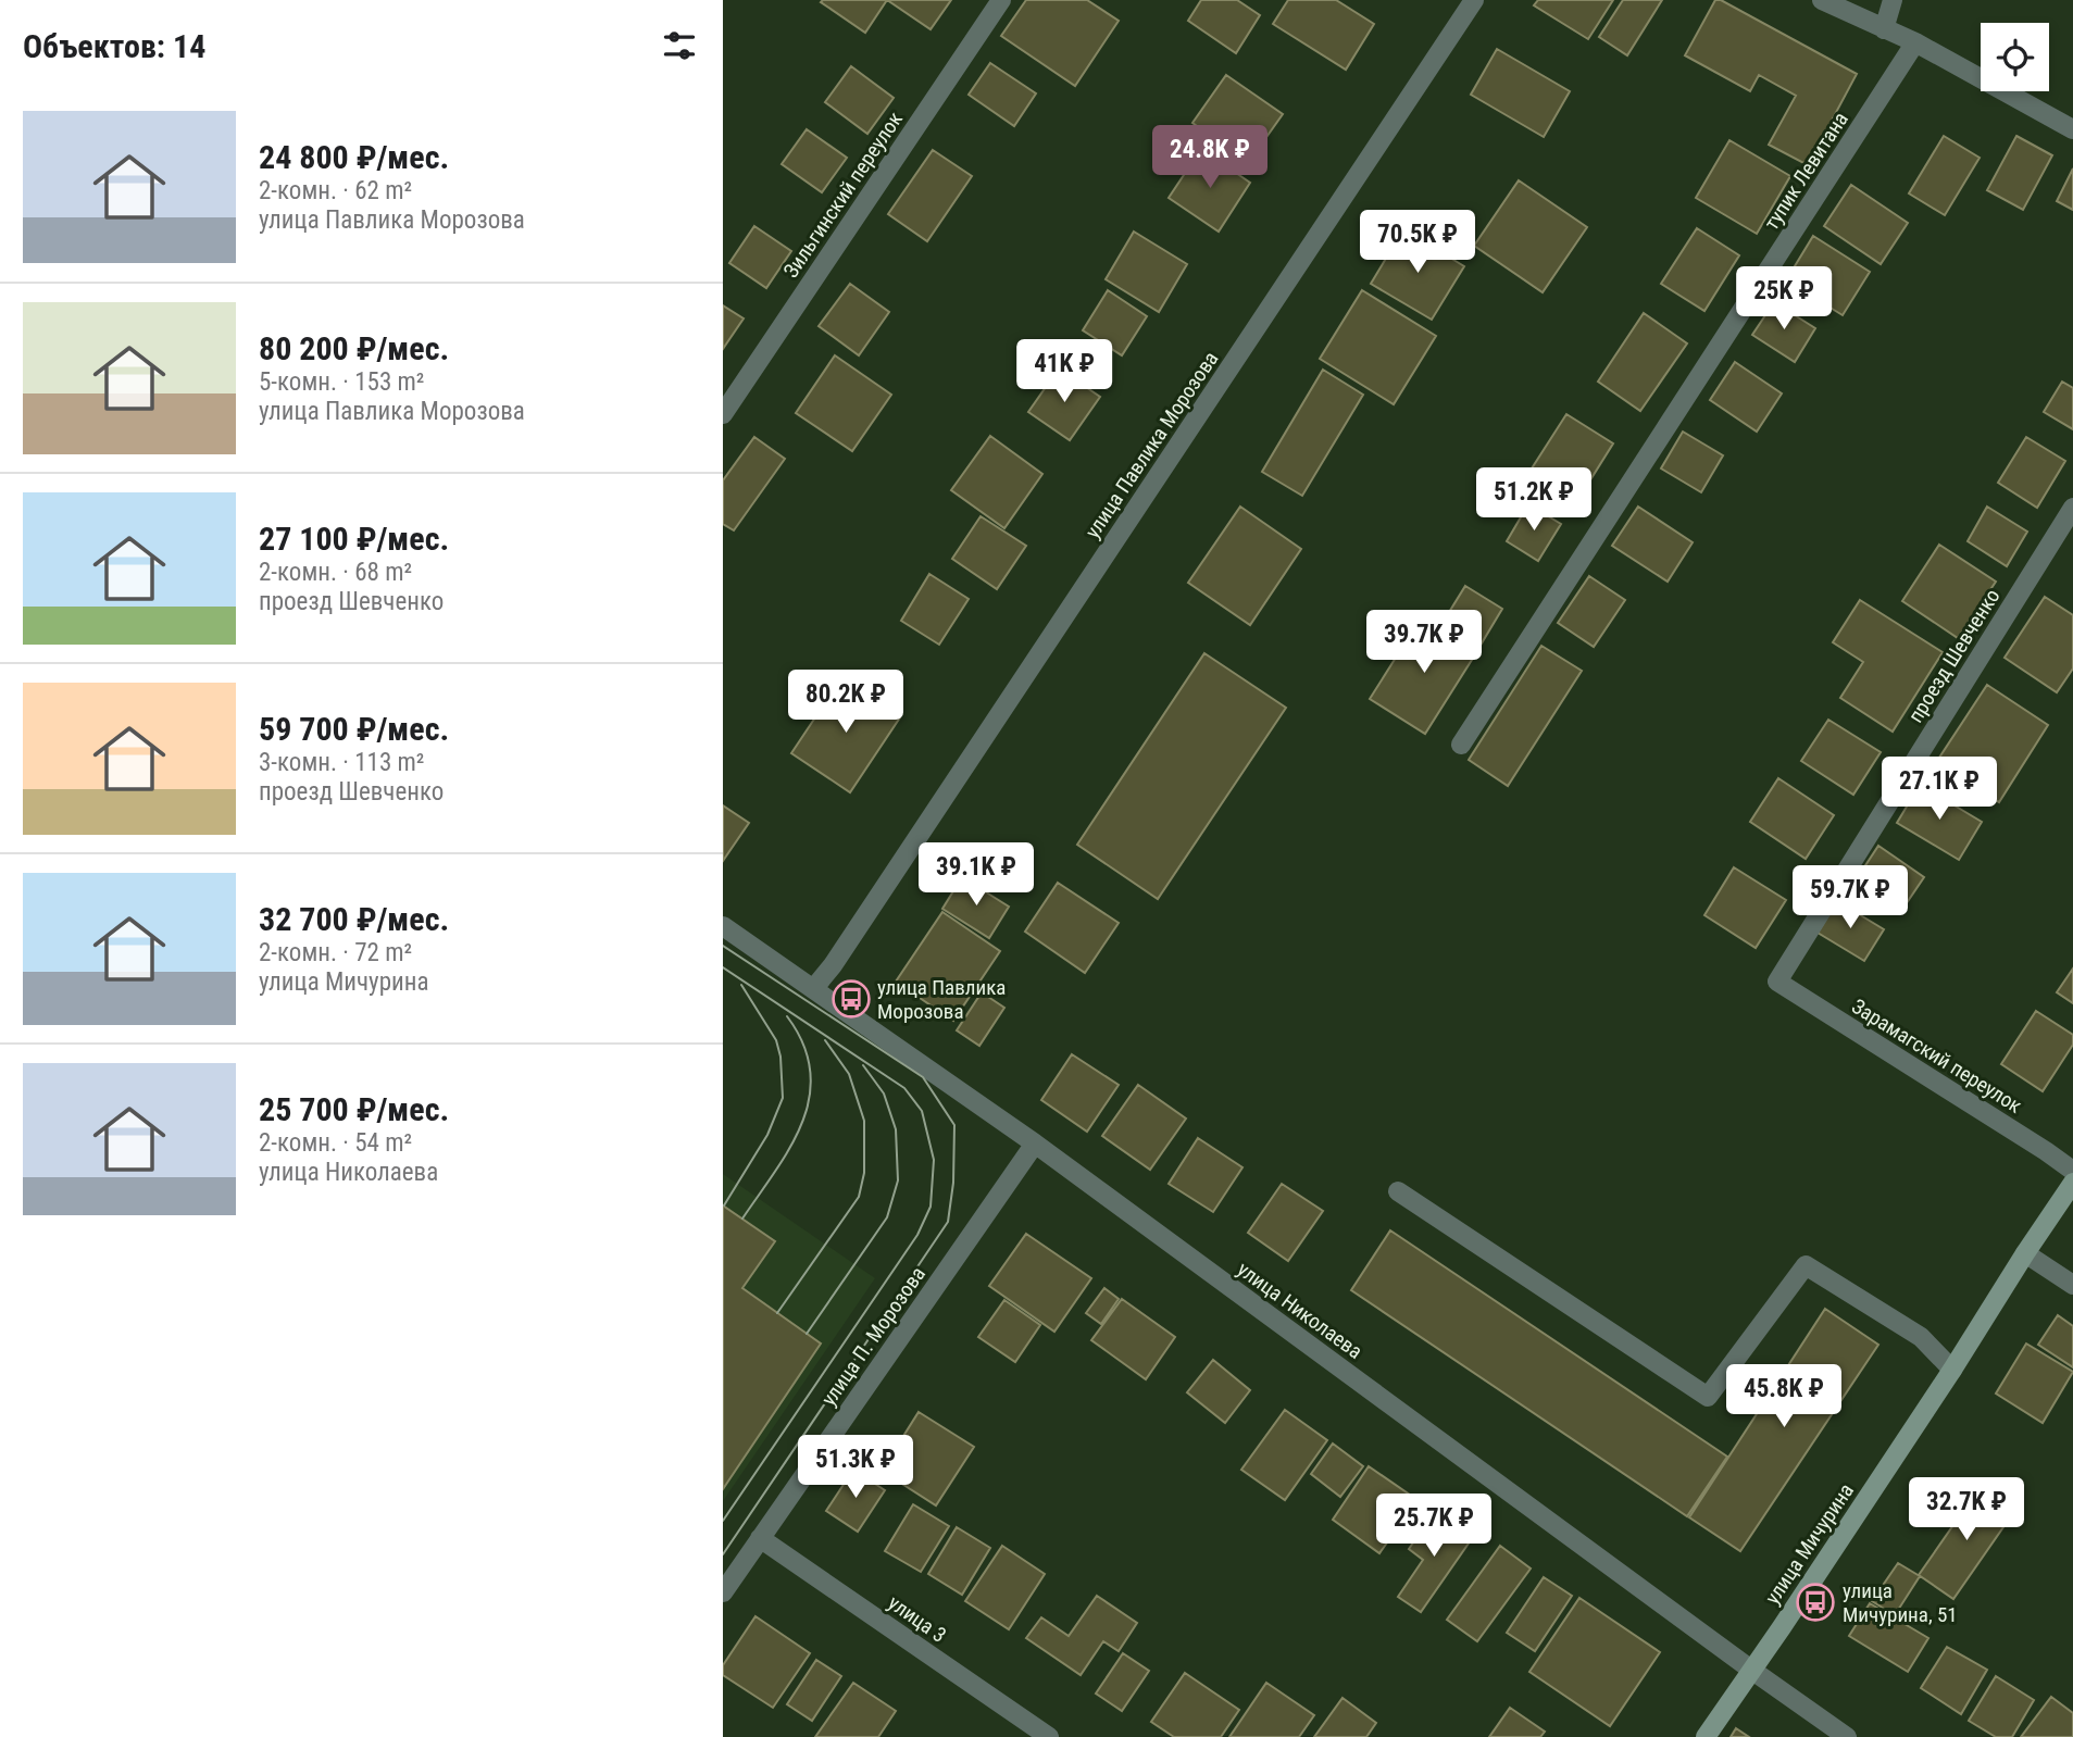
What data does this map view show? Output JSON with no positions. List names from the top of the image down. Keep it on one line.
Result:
{"streets":{"street":["тупик Левитана","Зильгинский переулок","улица Павлика Морозова","проезд Шевченко","Зарамагский переулок","улица Николаева","улица П. Морозова","улица Мичурина","улица 3"]},"crossings":[["улица Павлика Морозова","улица Николаева"],["проезд Шевченко","Зарамагский переулок"],["улица Николаева","улица П. Морозова"],["улица Николаева","улица Мичурина"],["улица П. Морозова","улица 3"]],"places":{"bus stop":["улица Павлика Морозова","улица Мичурина, 51"]},"page":{"heading":"Объектов: 14","list":[{"name":"24 800 ₽/мес.","note":"2-комн. · 62 m² · улица Павлика Морозова"},{"name":"80 200 ₽/мес.","note":"5-комн. · 153 m² · улица Павлика Морозова"},{"name":"27 100 ₽/мес.","note":"2-комн. · 68 m² · проезд Шевченко"},{"name":"59 700 ₽/мес.","note":"3-комн. · 113 m² · проезд Шевченко"},{"name":"32 700 ₽/мес.","note":"2-комн. · 72 m² · улица Мичурина"},{"name":"25 700 ₽/мес.","note":"2-комн. · 54 m² · улица Николаева"}],"price":["24.8K ₽","70.5K ₽","25K ₽","41K ₽","51.2K ₽","39.7K ₽","80.2K ₽","27.1K ₽","39.1K ₽","59.7K ₽","45.8K ₽","51.3K ₽","32.7K ₽","25.7K ₽"]}}
